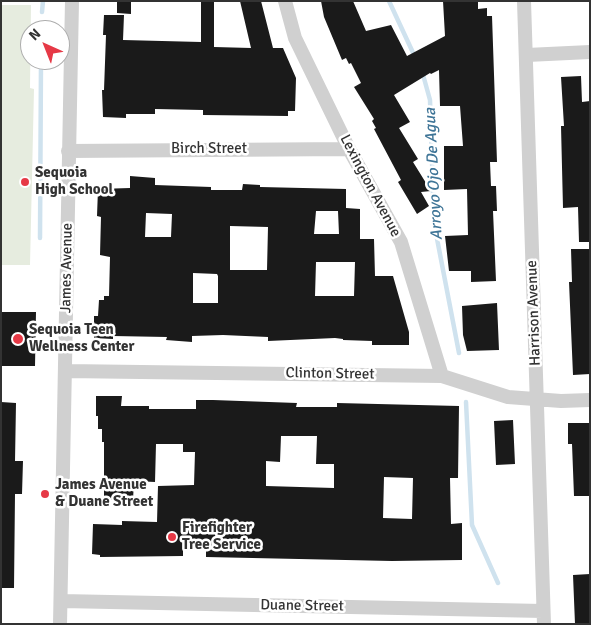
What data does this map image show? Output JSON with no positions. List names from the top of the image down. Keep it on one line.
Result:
{"streets":{"street":["Birch Street","Lexington Avenue","James Avenue","Harrison Avenue","Clinton Street","Duane Street"]},"crossings":[["Birch Street","Lexington Avenue"],["Birch Street","James Avenue"],["Lexington Avenue","Clinton Street"],["James Avenue","Clinton Street"],["James Avenue","Duane Street"],["Harrison Avenue","Clinton Street"],["Harrison Avenue","Duane Street"]],"water":["Arroyo Ojo De Agua"],"places":["Sequoia High School","Sequoia Teen Wellness Center","James Avenue & Duane Street","Firefighter Tree Service"],"north":"top left"}
